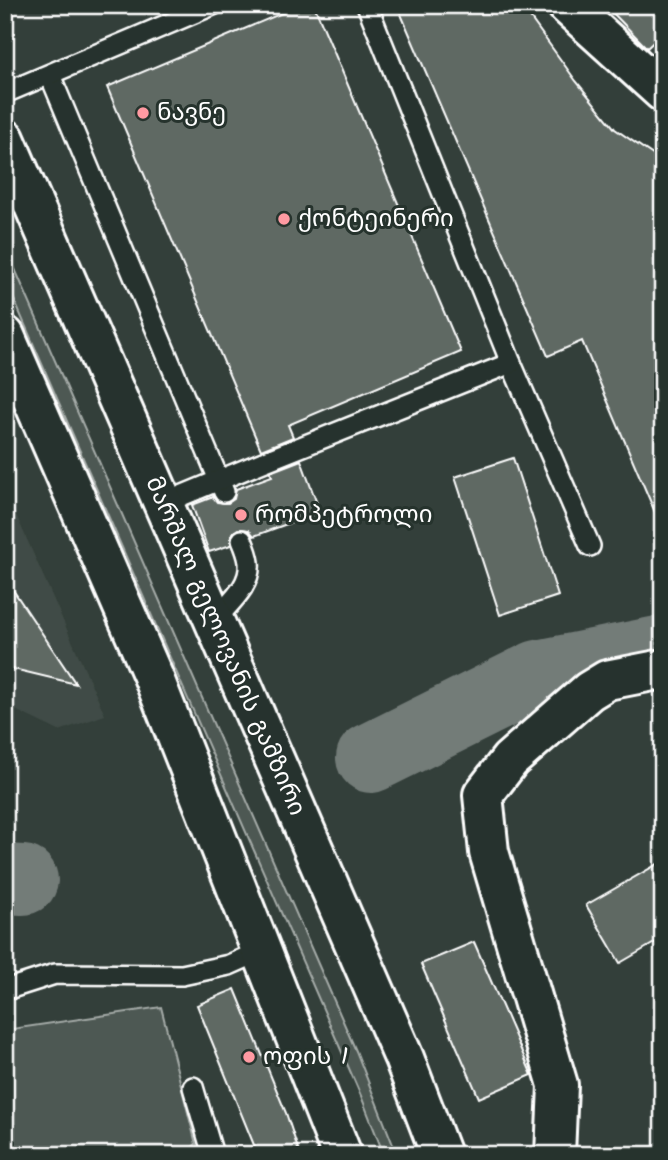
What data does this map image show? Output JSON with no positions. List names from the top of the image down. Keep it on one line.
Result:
{"streets":{"main road":["მარშალ გელოვანის გამზირი"]},"places":["ნავნე","ქონტეინერი","რომპეტროლი","ოფის 1"]}
